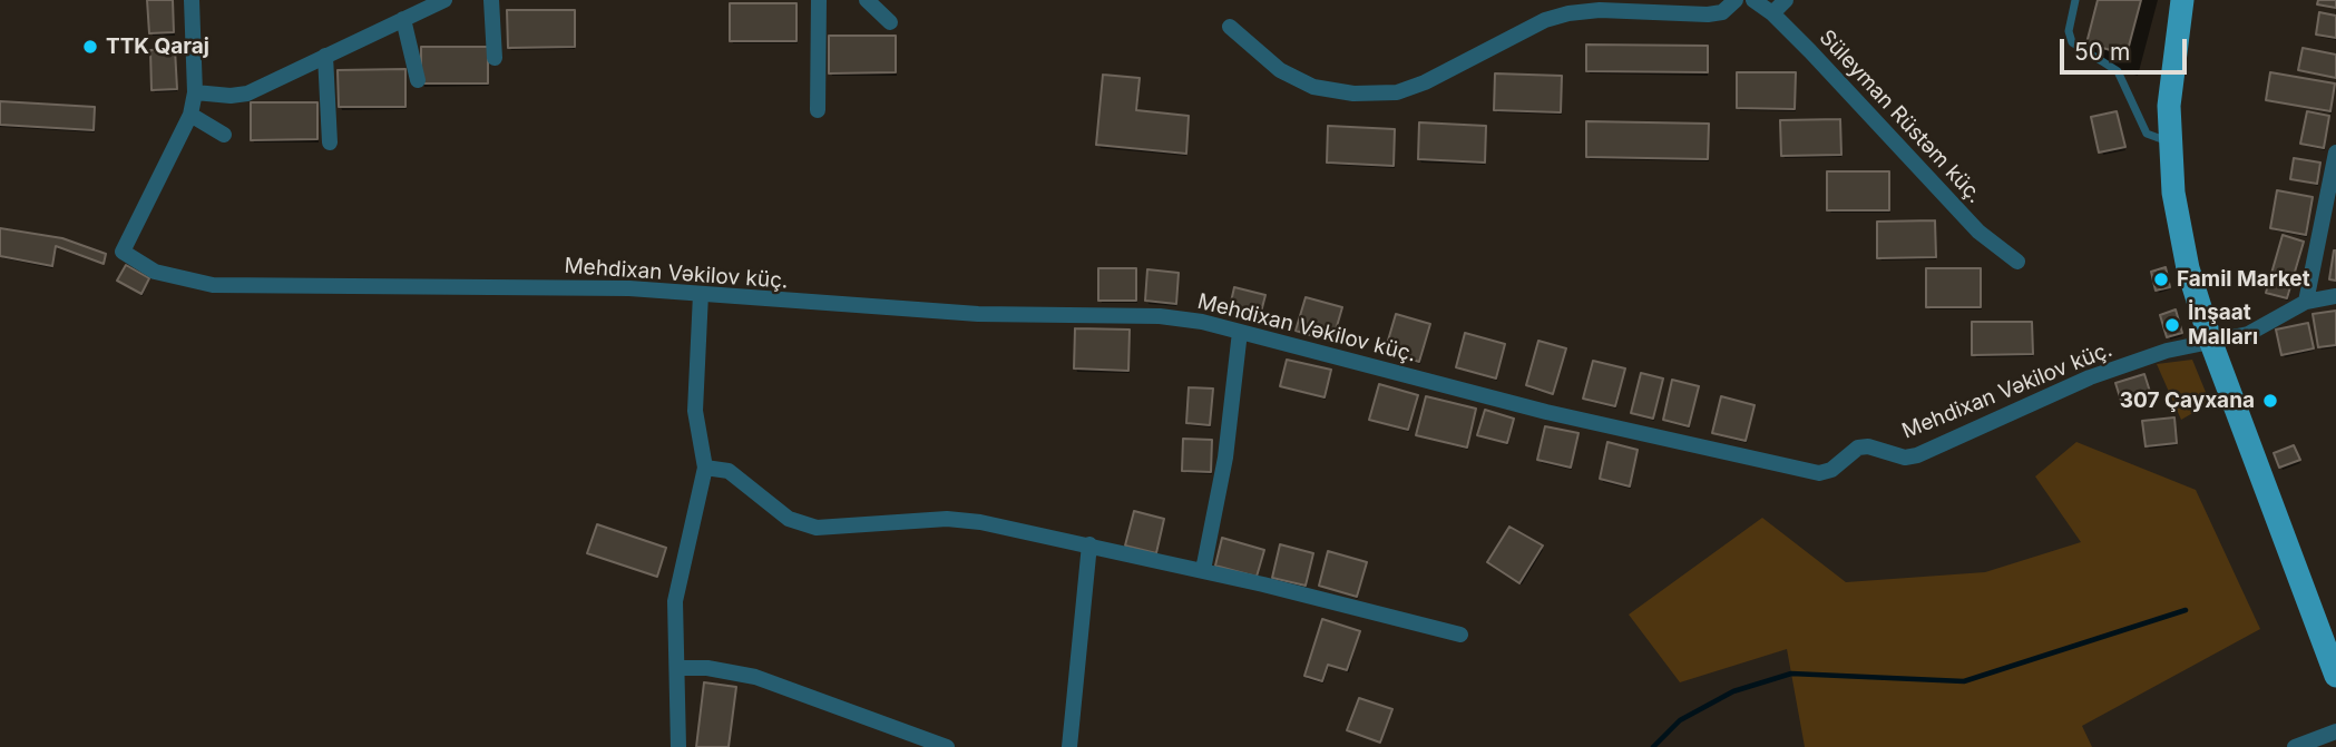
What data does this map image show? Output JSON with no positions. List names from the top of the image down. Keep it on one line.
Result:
{"streets":{"street":["Süleyman Rüstəm küç.","Mehdixan Vəkilov küç."]},"places":["TTK Qaraj","Famil Market","İnşaat Malları","307 Çayxana"],"scale_bar":"50 m"}
